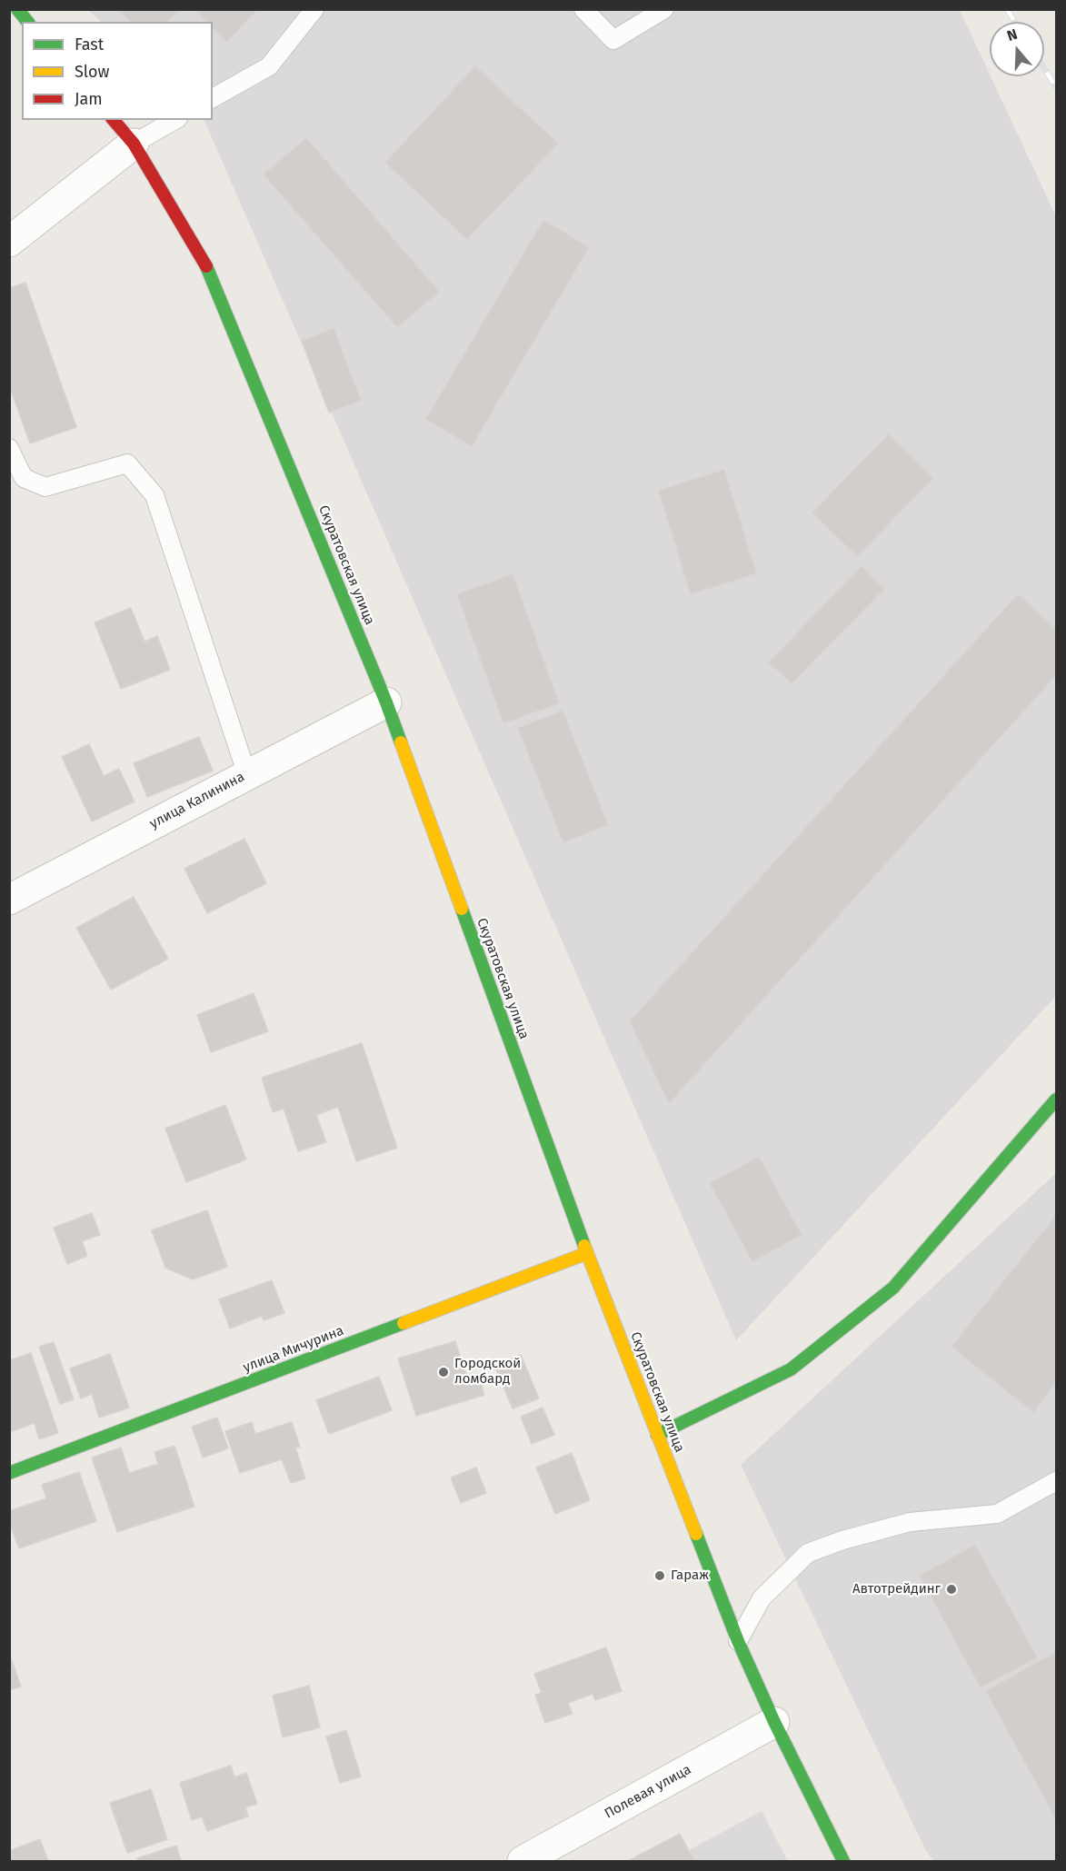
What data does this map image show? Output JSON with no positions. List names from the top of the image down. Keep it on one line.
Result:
{"streets":{"street":["Скуратовская улица","улица Калинина","улица Мичурина","Полевая улица"]},"crossings":[["Скуратовская улица","улица Калинина"],["Скуратовская улица","улица Мичурина"],["Скуратовская улица","Полевая улица"]],"places":["Городской ломбард","Гараж","Автотрейдинг"],"legend":["Fast","Slow","Jam"],"north":"top"}
